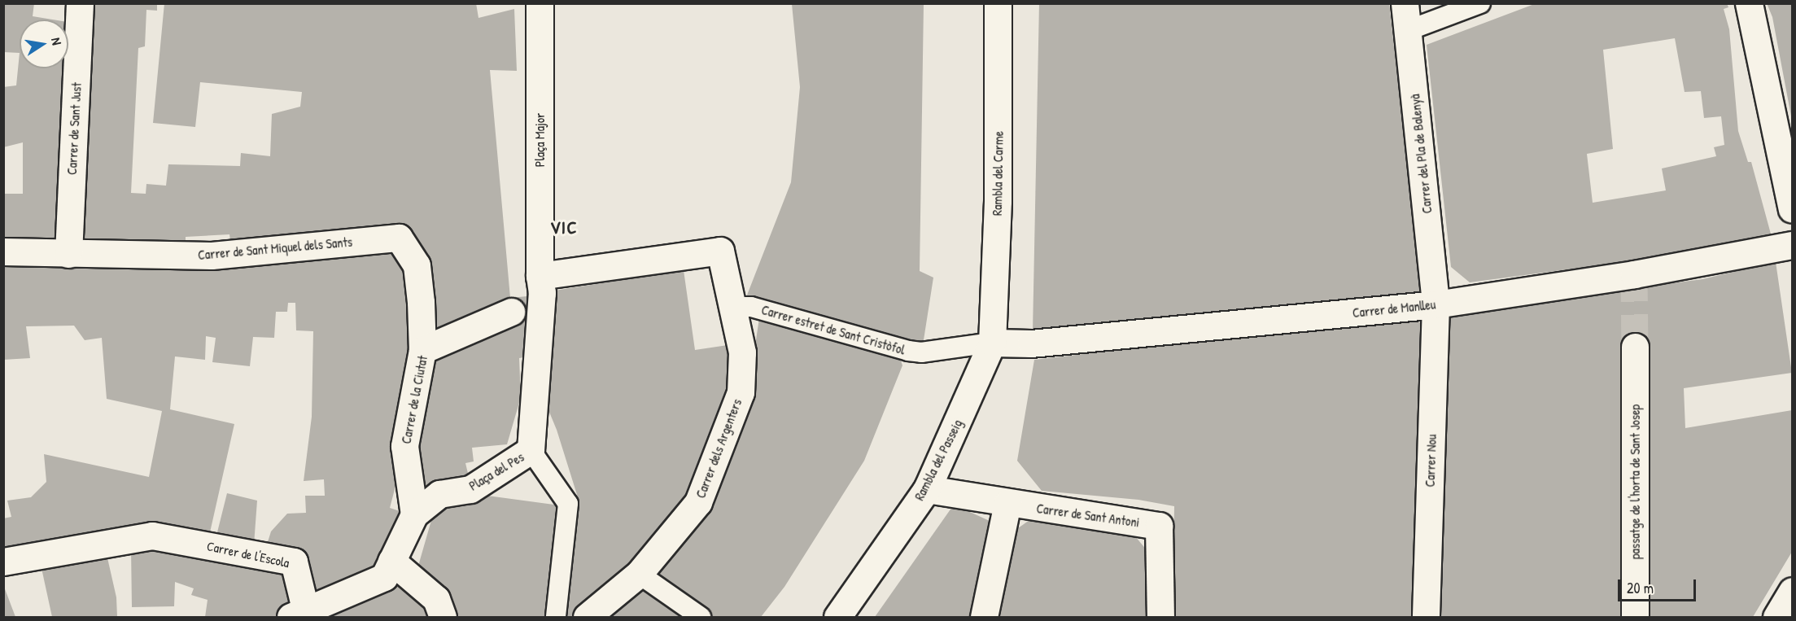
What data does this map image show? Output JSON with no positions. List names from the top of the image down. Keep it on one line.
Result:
{"streets":{"street":["Carrer de Sant Just","Plaça Major","Carrer del Pla de Balenyà","Rambla del Carme","Carrer de Sant Miquel dels Sants","Carrer de Manlleu","Carrer estret de Sant Cristòfol","Carrer de la Ciutat","Carrer dels Argenters","Rambla del Passeig","Carrer Nou","Plaça del Pes","passatge de l'horta de Sant Josep","Carrer de Sant Antoni","Carrer de l'Escola"]},"crossings":[["Carrer de Sant Just","Carrer de Sant Miquel dels Sants"],["Plaça Major","Plaça del Pes"],["Carrer del Pla de Balenyà","Carrer de Manlleu"],["Carrer del Pla de Balenyà","Carrer Nou"],["Rambla del Carme","Carrer de Manlleu"],["Rambla del Carme","Carrer estret de Sant Cristòfol"],["Rambla del Carme","Rambla del Passeig"],["Carrer de Sant Miquel dels Sants","Carrer de la Ciutat"],["Carrer de Manlleu","Carrer estret de Sant Cristòfol"],["Carrer de Manlleu","Rambla del Passeig"],["Carrer de Manlleu","Carrer Nou"],["Carrer estret de Sant Cristòfol","Carrer dels Argenters"],["Carrer estret de Sant Cristòfol","Rambla del Passeig"],["Carrer de la Ciutat","Plaça del Pes"],["Carrer de la Ciutat","Carrer de l'Escola"],["Rambla del Passeig","Carrer de Sant Antoni"],["Plaça del Pes","Carrer de l'Escola"]],"districts":["VIC"],"scale_bar":"20 m","north":"right"}
